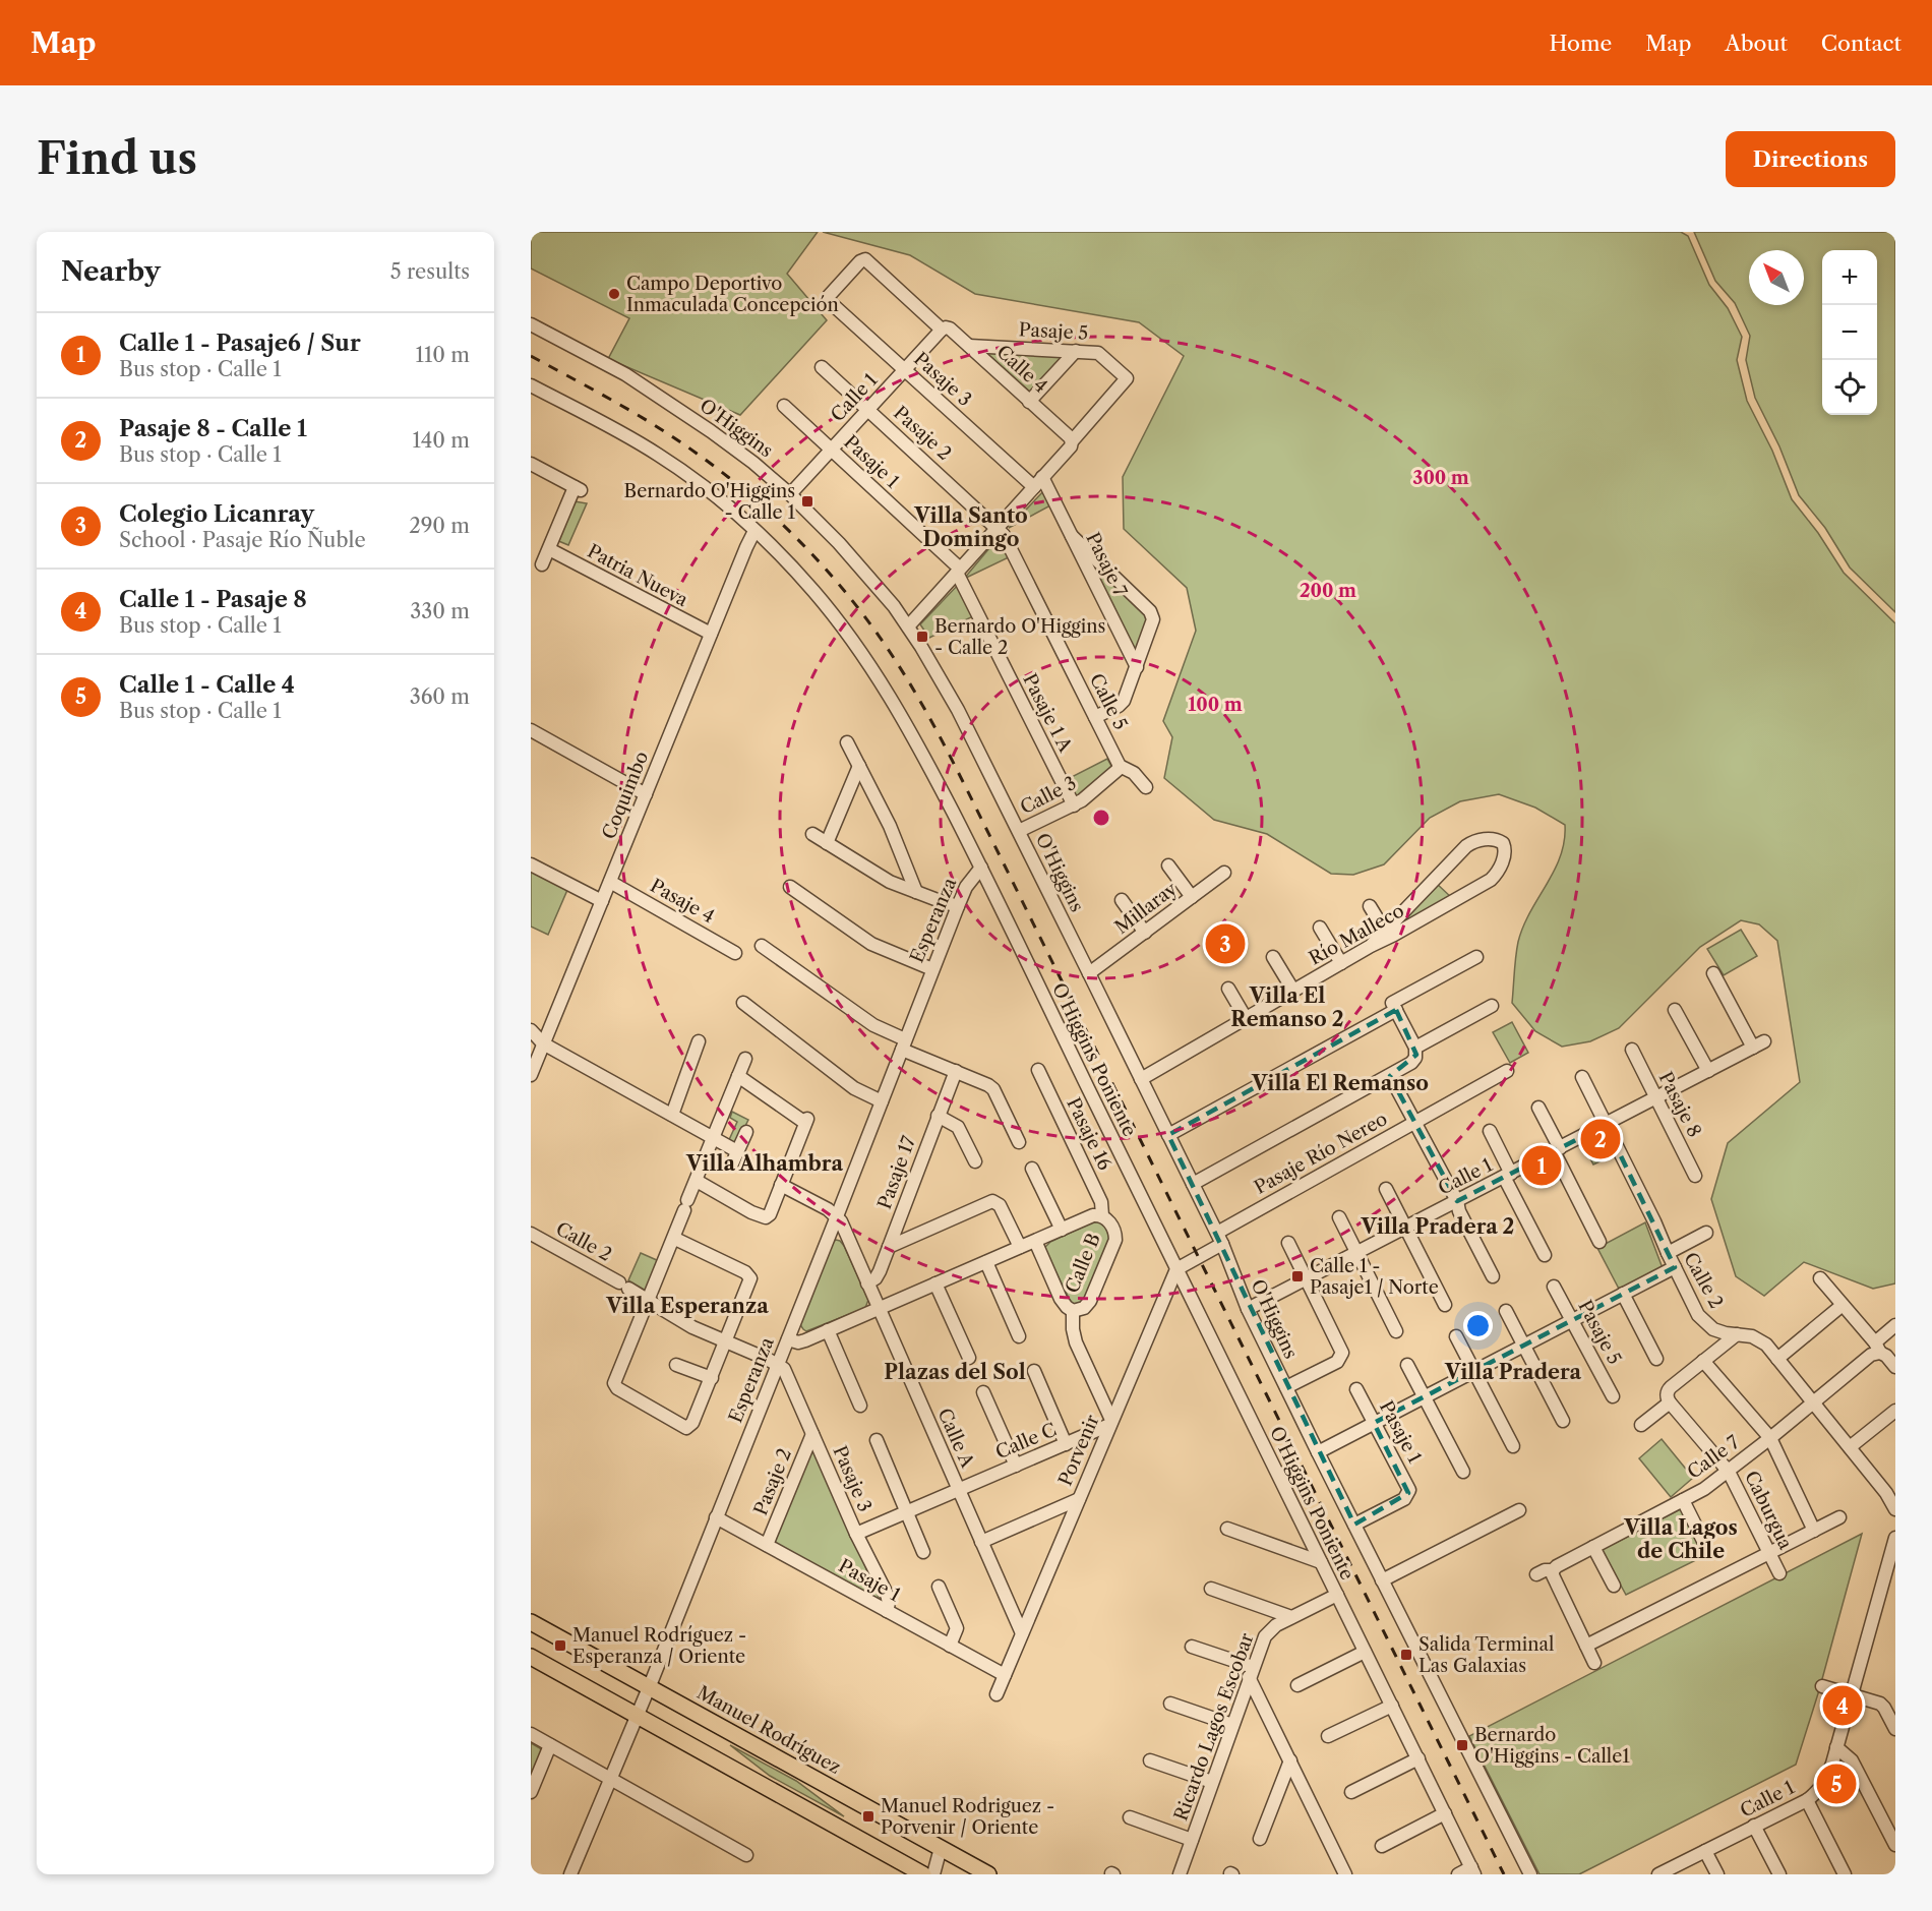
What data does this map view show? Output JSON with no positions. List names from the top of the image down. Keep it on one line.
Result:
{"streets":{"main road":["Manuel Rodríguez"],"street":["Pasaje 5","Calle 4","Pasaje 3","Calle 1","O'Higgins","Pasaje 2","Pasaje 1","Pasaje 7","Patria Nueva","Calle 5","Pasaje 1 A","Coquimbo","Calle 3","Pasaje 4","Millaray","Esperanza","Río Malleco","O'Higgins Poniente","Pasaje 8","Pasaje 16","Pasaje Río Nereo","Pasaje 17","Calle 2","Calle B","Calle A","Calle C","Porvenir","Calle 7","Caburgua","Ricardo Lagos Escobar"]},"crossings":[["Pasaje 5","Calle 4"],["Calle 4","Pasaje 3"],["Calle 4","Calle 1"],["Pasaje 3","Calle 1"],["Pasaje 3","Pasaje 2"],["Pasaje 3","Pasaje 1"],["Pasaje 3","Esperanza"],["Pasaje 3","Calle C"],["Calle 1","O'Higgins"],["Calle 1","Pasaje 2"],["Calle 1","Pasaje 1"],["Calle 1","Pasaje 8"],["Calle 1","Calle 2"],["O'Higgins","Pasaje 1"],["O'Higgins","Calle 3"],["O'Higgins","Millaray"],["O'Higgins","Río Malleco"],["O'Higgins","Pasaje Río Nereo"],["Pasaje 2","Pasaje 1"],["Pasaje 2","Calle 5"],["Pasaje 1","Pasaje 1 A"],["Pasaje 1","Esperanza"],["Pasaje 1","Porvenir"],["Patria Nueva","Coquimbo"],["Calle 5","Calle 3"],["Pasaje 1 A","Calle 3"],["Coquimbo","Pasaje 4"],["Coquimbo","O'Higgins Poniente"],["Esperanza","O'Higgins Poniente"],["Esperanza","Calle B"],["Esperanza","Calle A"],["Esperanza","Manuel Rodríguez"],["O'Higgins Poniente","Porvenir"],["O'Higgins Poniente","Ricardo Lagos Escobar"],["Pasaje 16","Calle B"],["Pasaje 17","Calle A"],["Calle 2","Calle 7"],["Calle B","Calle A"],["Calle A","Calle C"],["Calle A","Porvenir"],["Calle C","Porvenir"],["Calle 7","Caburgua"]],"districts":["Villa Santo Domingo","Villa El Remanso 2","Villa El Remanso","Villa Alhambra","Villa Pradera 2","Villa Esperanza","Plazas del Sol","Villa Pradera","Villa Lagos de Chile"],"places":{"other":["Campo Deportivo Inmaculada Concepción"],"transit":["Bernardo O'Higgins - Calle 1","Bernardo O'Higgins - Calle 2","Calle 1 - Pasaje1 / Norte","Manuel Rodríguez - Esperanza / Oriente","Salida Terminal Las Galaxias","Bernardo O'Higgins - Calle1","Manuel Rodriguez - Porvenir / Oriente"]},"north":"top left","page":{"header":"Map","nav":["Home","Map","About","Contact"],"buttons":"Directions","title":"Find us","heading":["Nearby","5 results"],"map_buttons":["+","−"],"list":[{"mark":"1","name":"Calle 1 - Pasaje6 / Sur","note":"Bus stop · Calle 1","value":"110 m"},{"mark":"2","name":"Pasaje 8 - Calle 1","note":"Bus stop · Calle 1","value":"140 m"},{"mark":"3","name":"Colegio Licanray","note":"School · Pasaje Río Ñuble","value":"290 m"},{"mark":"4","name":"Calle 1 - Pasaje 8","note":"Bus stop · Calle 1","value":"330 m"},{"mark":"5","name":"Calle 1 - Calle 4","note":"Bus stop · Calle 1","value":"360 m"}],"pins":["3","2","1","4","5"]},"rings":["300 m","200 m","100 m"]}
